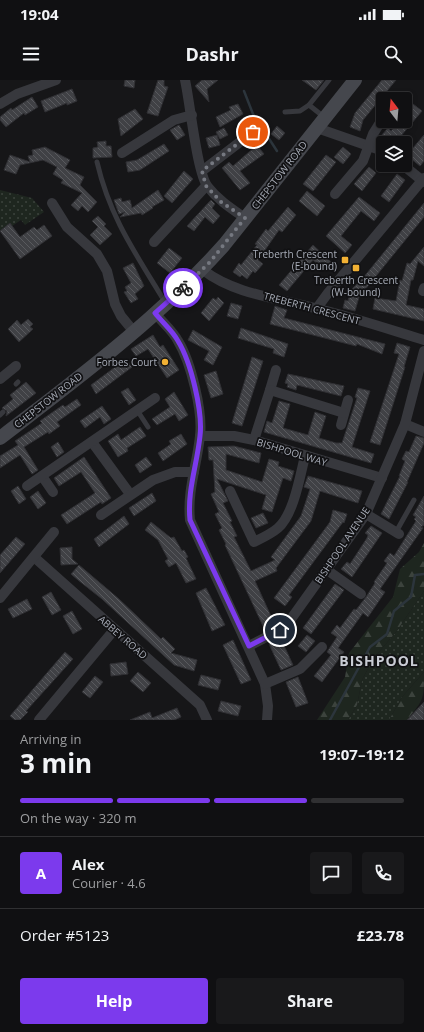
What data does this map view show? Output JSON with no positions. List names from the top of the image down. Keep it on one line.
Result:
{"streets":{"main road":["CHEPSTOW ROAD"],"street":["TREBERTH CRESCENT","BISHPOOL WAY","BISHPOOL AVENUE","ABBEY ROAD"]},"crossings":[["CHEPSTOW ROAD","TREBERTH CRESCENT"],["BISHPOOL WAY","BISHPOOL AVENUE"]],"districts":["BISHPOOL"],"places":{"transit":["Treberth Crescent (E-bound)","Treberth Crescent (W-bound)"],"other":["Forbes Court"]},"north":"top","page":{"status":"19:04","header":"Dashr","heading":["3 min","Arriving in","19:07–19:12"],"panel":["Alex","Courier · 4.6","Order #5123","£23.78"],"bar":"On the way · 320 m","round":"A","buttons":["Help","Share"]}}
